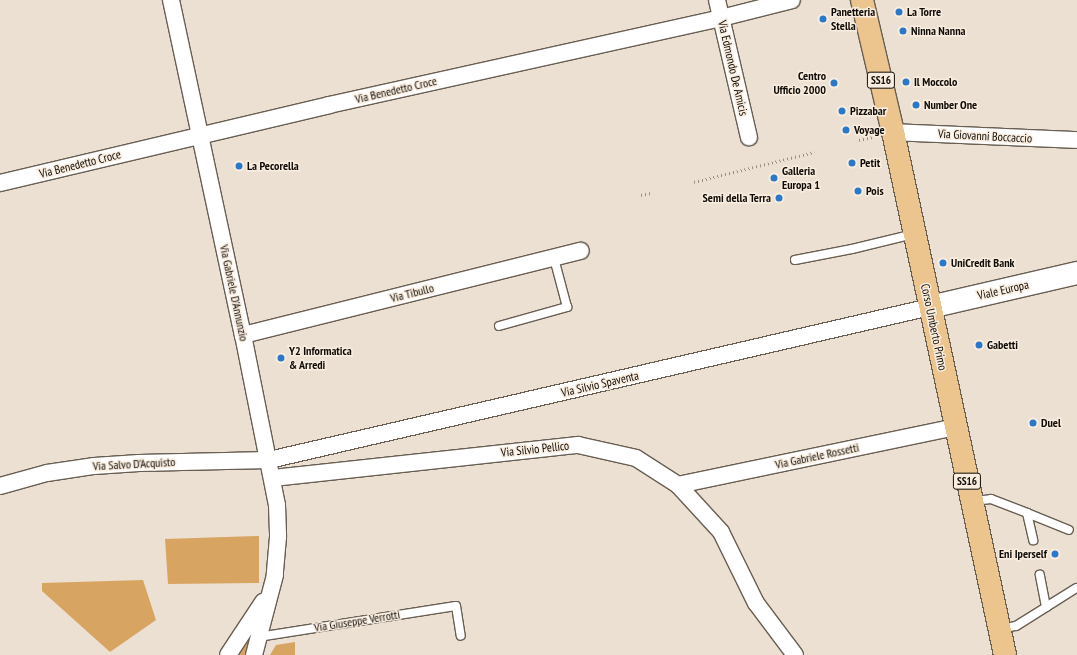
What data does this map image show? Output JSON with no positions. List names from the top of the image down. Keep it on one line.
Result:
{"streets":{"main road":["SS16","Corso Umberto Primo"],"street":["Via Edmondo De Amicis","Via Benedetto Croce","Via Giovanni Boccaccio","Viale Europa","Via Gabriele D'Annunzio","Via Tibullo","Via Silvio Spaventa","Via Silvio Pellico","Via Gabriele Rossetti","Via Salvo D'Acquisto"],"lane":["Via Giuseppe Verrotti"]},"crossings":[["Via Edmondo De Amicis","Via Benedetto Croce"],["Via Benedetto Croce","Via Gabriele D'Annunzio"],["Via Giovanni Boccaccio","Corso Umberto Primo"],["Viale Europa","Corso Umberto Primo"],["Viale Europa","Via Silvio Spaventa"],["Via Gabriele D'Annunzio","Via Tibullo"],["Via Gabriele D'Annunzio","Via Silvio Spaventa"],["Via Gabriele D'Annunzio","Via Silvio Pellico"],["Via Gabriele D'Annunzio","Via Salvo D'Acquisto"],["Corso Umberto Primo","Via Silvio Spaventa"],["Corso Umberto Primo","Via Gabriele Rossetti"],["Via Silvio Spaventa","Via Salvo D'Acquisto"],["Via Silvio Pellico","Via Gabriele Rossetti"]],"places":["La Torre","Panetteria Stella","Ninna Nanna","Il Moccolo","Centro Ufficio 2000","Number One","Pizzabar","Voyage","Petit","La Pecorella","Galleria Europa 1","Pois","Semi della Terra","UniCredit Bank","Gabetti","Y2 Informatica & Arredi","Duel","Eni Iperself"]}
